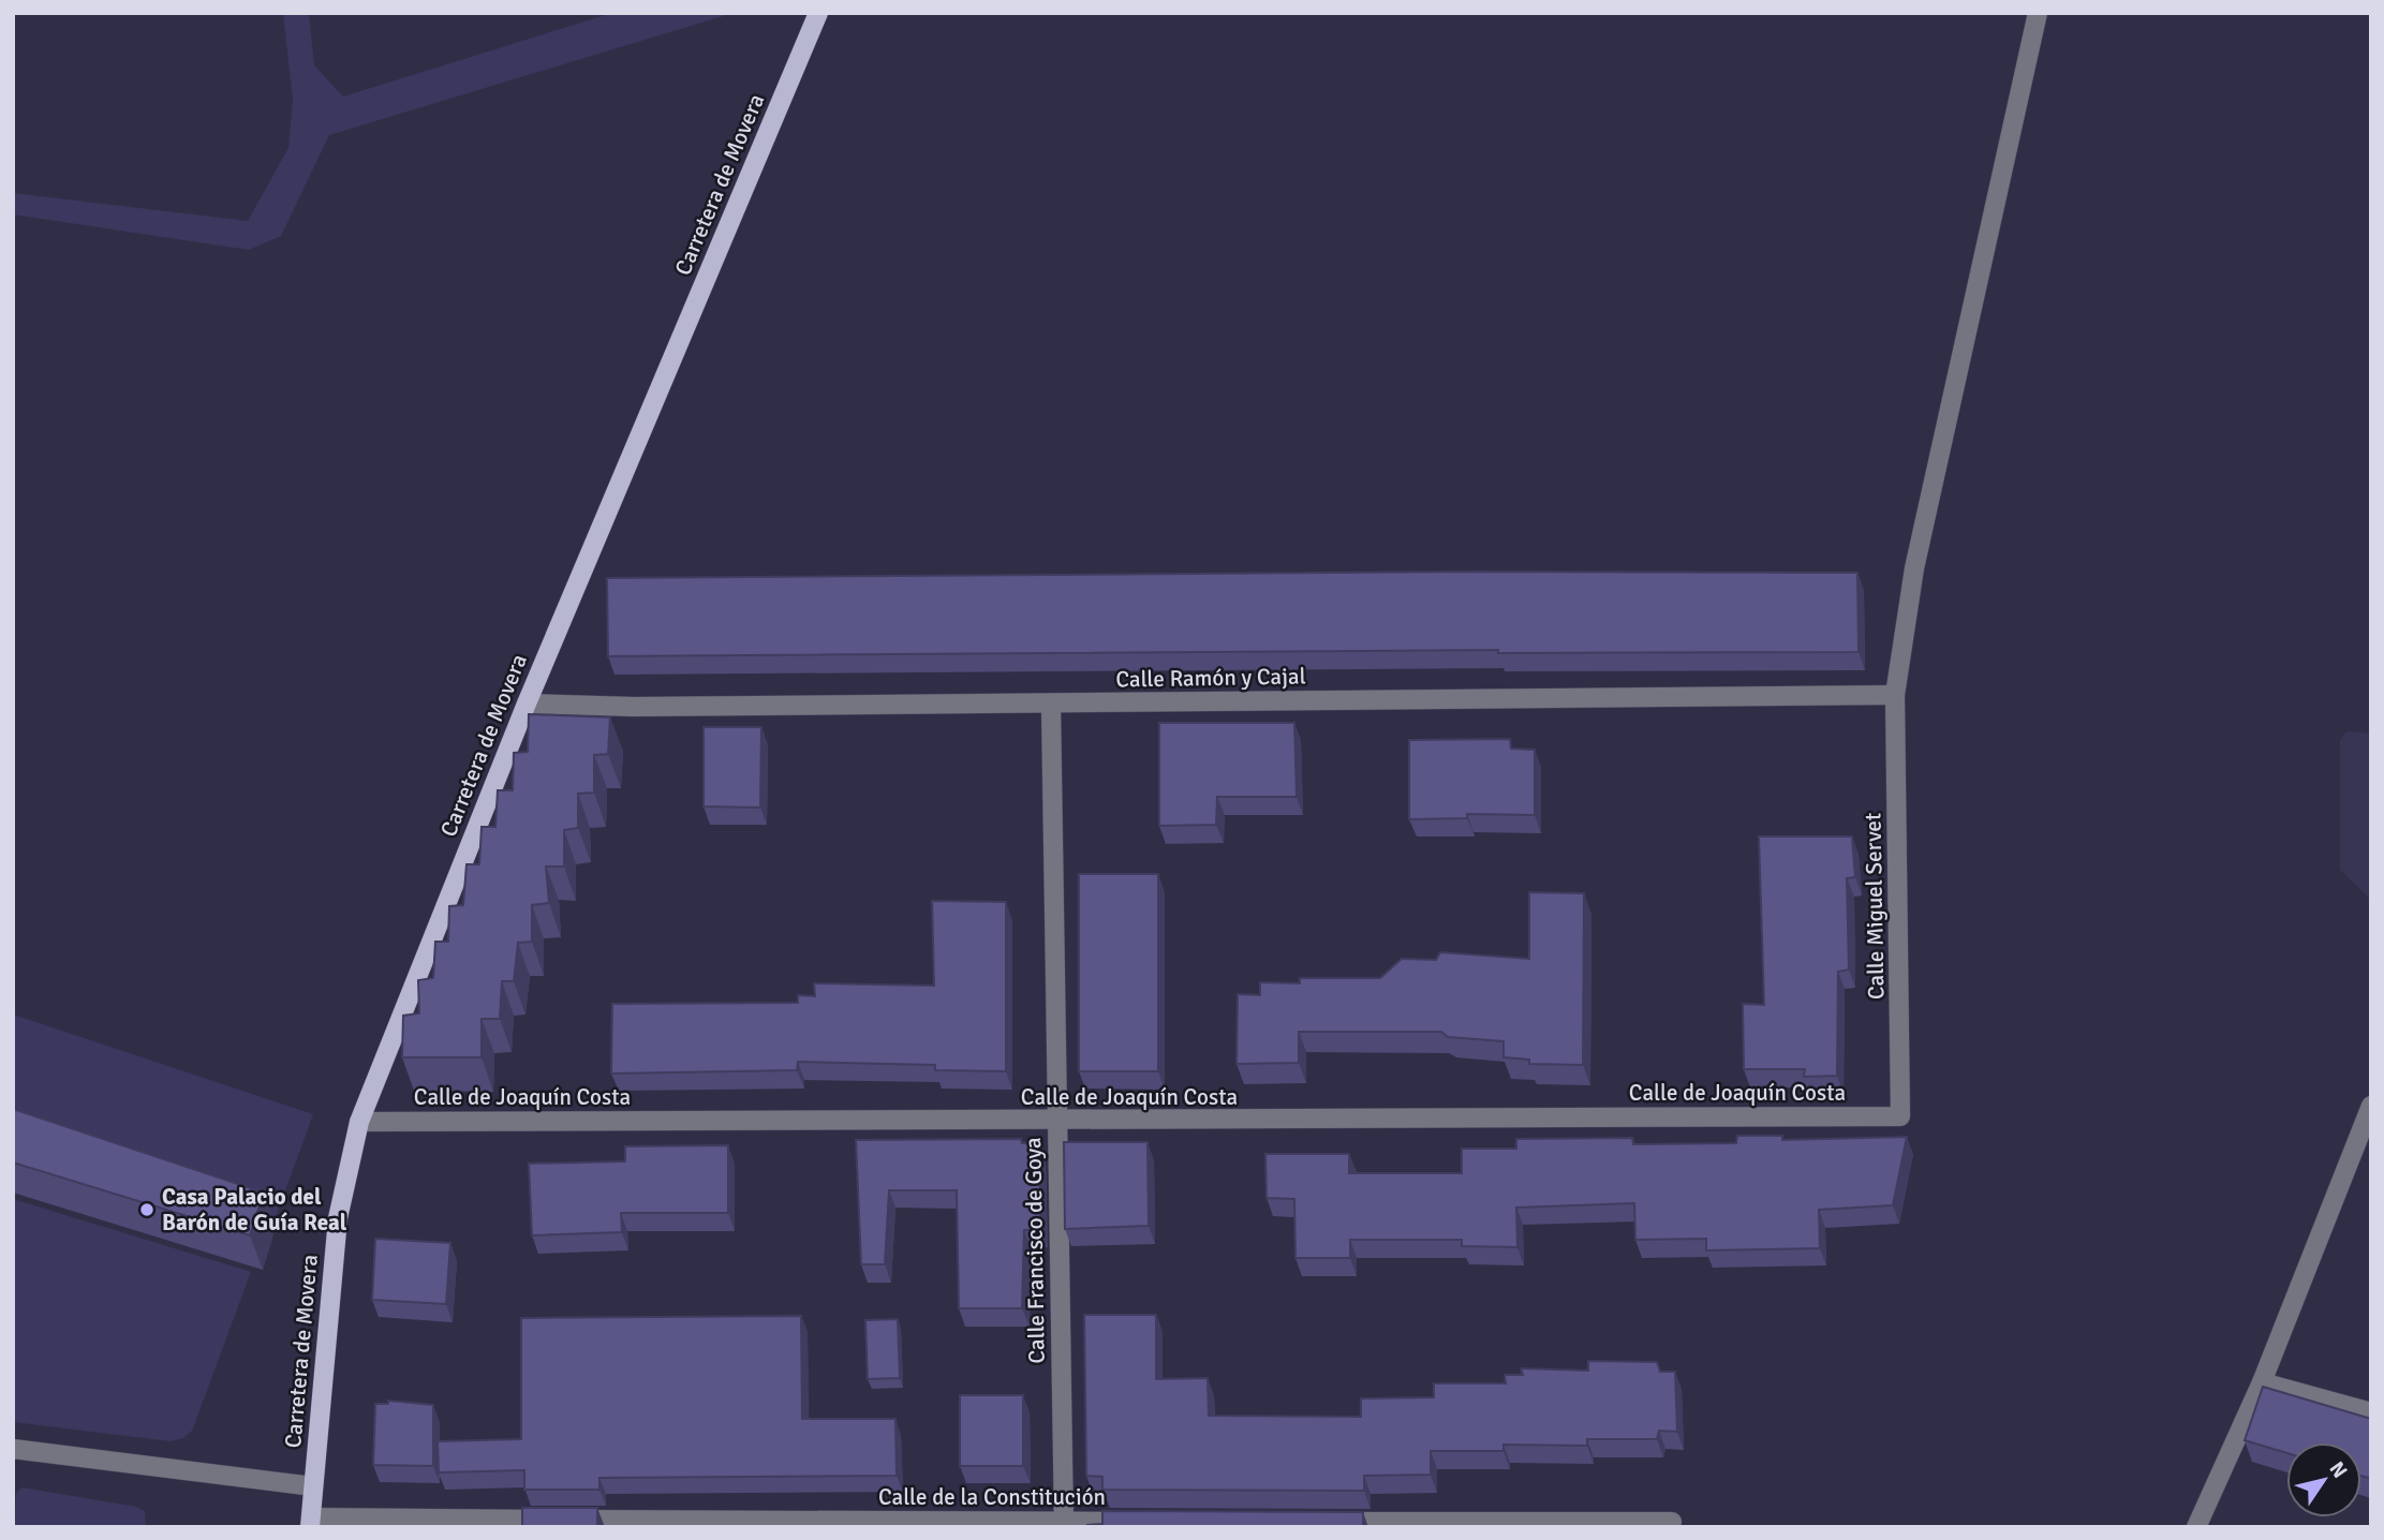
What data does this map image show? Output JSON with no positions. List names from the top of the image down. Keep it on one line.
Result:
{"streets":{"main road":["Carretera de Movera"],"street":["Calle Ramón y Cajal","Calle Miguel Servet","Calle de Joaquín Costa","Calle Francisco de Goya","Calle de la Constitución"]},"crossings":[["Carretera de Movera","Calle Ramón y Cajal"],["Carretera de Movera","Calle de Joaquín Costa"],["Carretera de Movera","Calle de la Constitución"],["Calle Ramón y Cajal","Calle Miguel Servet"],["Calle Ramón y Cajal","Calle Francisco de Goya"],["Calle Miguel Servet","Calle de Joaquín Costa"],["Calle de Joaquín Costa","Calle Francisco de Goya"],["Calle Francisco de Goya","Calle de la Constitución"]],"places":["Casa Palacio del Barón de Guía Real"],"north":"top right"}
